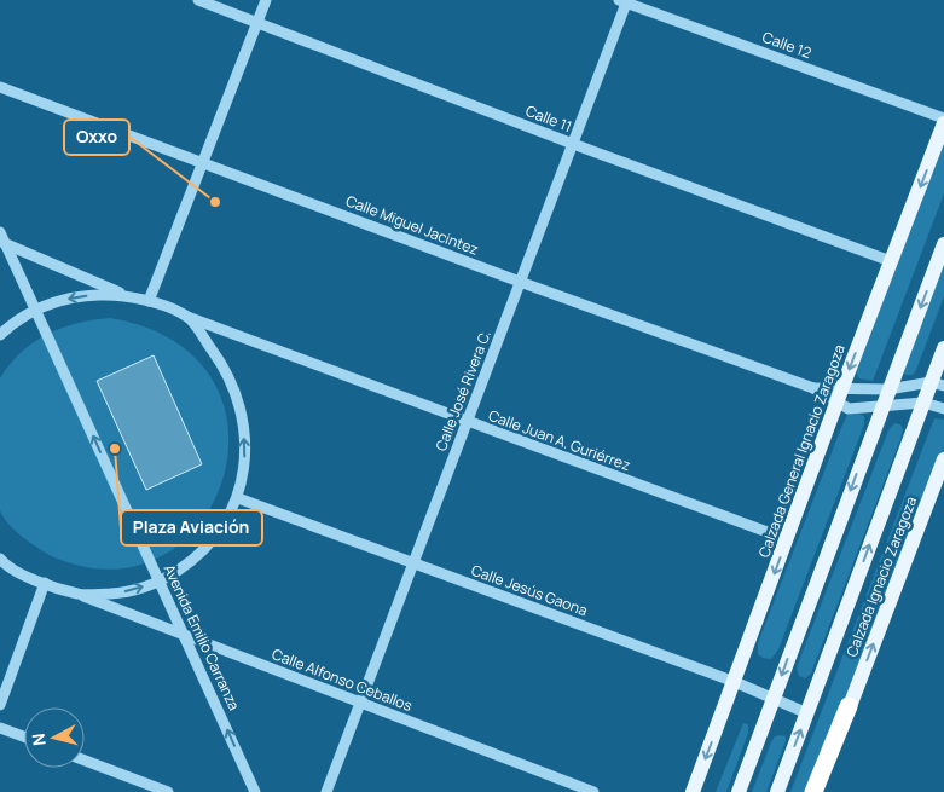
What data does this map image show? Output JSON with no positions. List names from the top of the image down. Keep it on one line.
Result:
{"streets":{"main road":["Calzada General Ignacio Zaragoza","Calzada Ignacio Zaragoza"],"street":["Calle 12","Calle 11","Calle Miguel Jacintez","Calle José Rivera C.","Calle Juan A. Guriérrez","Calle Jesús Gaona","Avenida Emilio Carranza","Calle Alfonso Ceballos"]},"crossings":[["Calle 12","Calle José Rivera C."],["Calle 11","Calle José Rivera C."],["Calle 11","Calzada General Ignacio Zaragoza"],["Calle Miguel Jacintez","Calle José Rivera C."],["Calle Miguel Jacintez","Calzada General Ignacio Zaragoza"],["Calle José Rivera C.","Calle Juan A. Guriérrez"],["Calle José Rivera C.","Calle Jesús Gaona"],["Calle José Rivera C.","Calle Alfonso Ceballos"],["Calle Juan A. Guriérrez","Calzada General Ignacio Zaragoza"],["Calzada General Ignacio Zaragoza","Calle Jesús Gaona"],["Avenida Emilio Carranza","Calle Alfonso Ceballos"]],"one_way":["Avenida Emilio Carranza"],"places":["Oxxo","Plaza Aviación"],"north":"left"}
